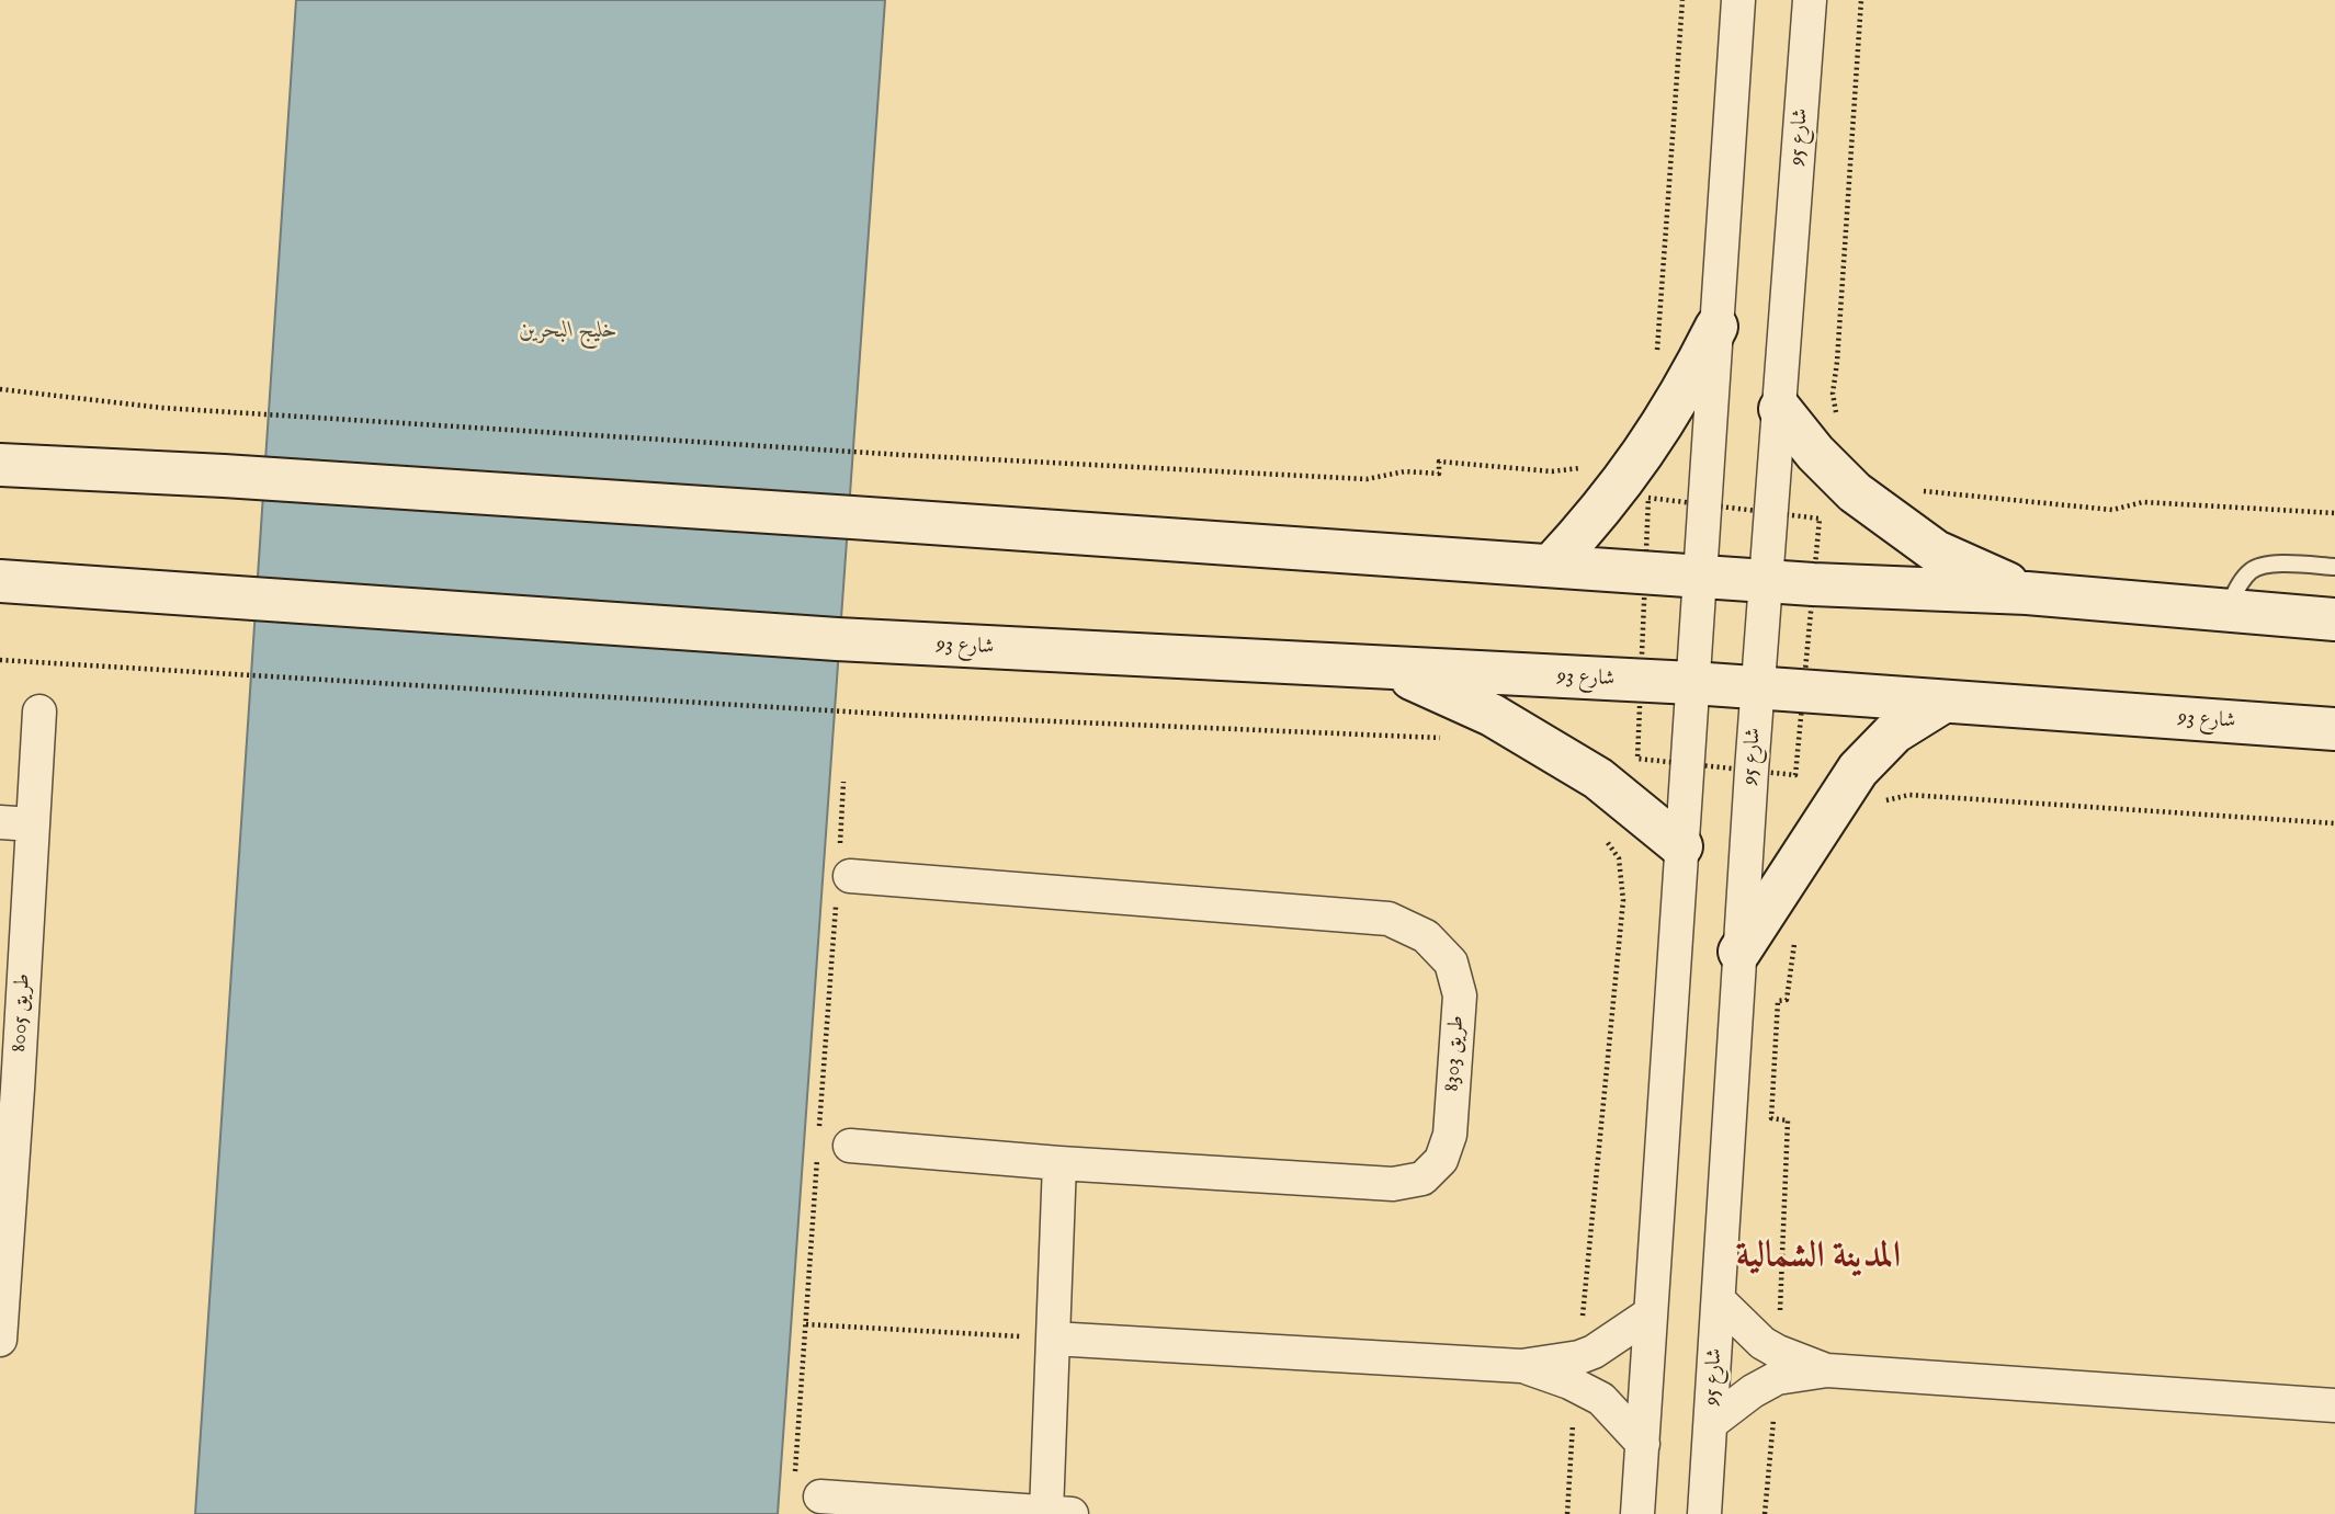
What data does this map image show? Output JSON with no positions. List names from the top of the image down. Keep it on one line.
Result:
{"streets":{"street":["شارع 95","شارع 93","طريق 8005","طريق 8303"]},"crossings":[["شارع 95","شارع 93"]],"districts":["المدينة الشمالية"],"water":["خليج البحرين"]}
